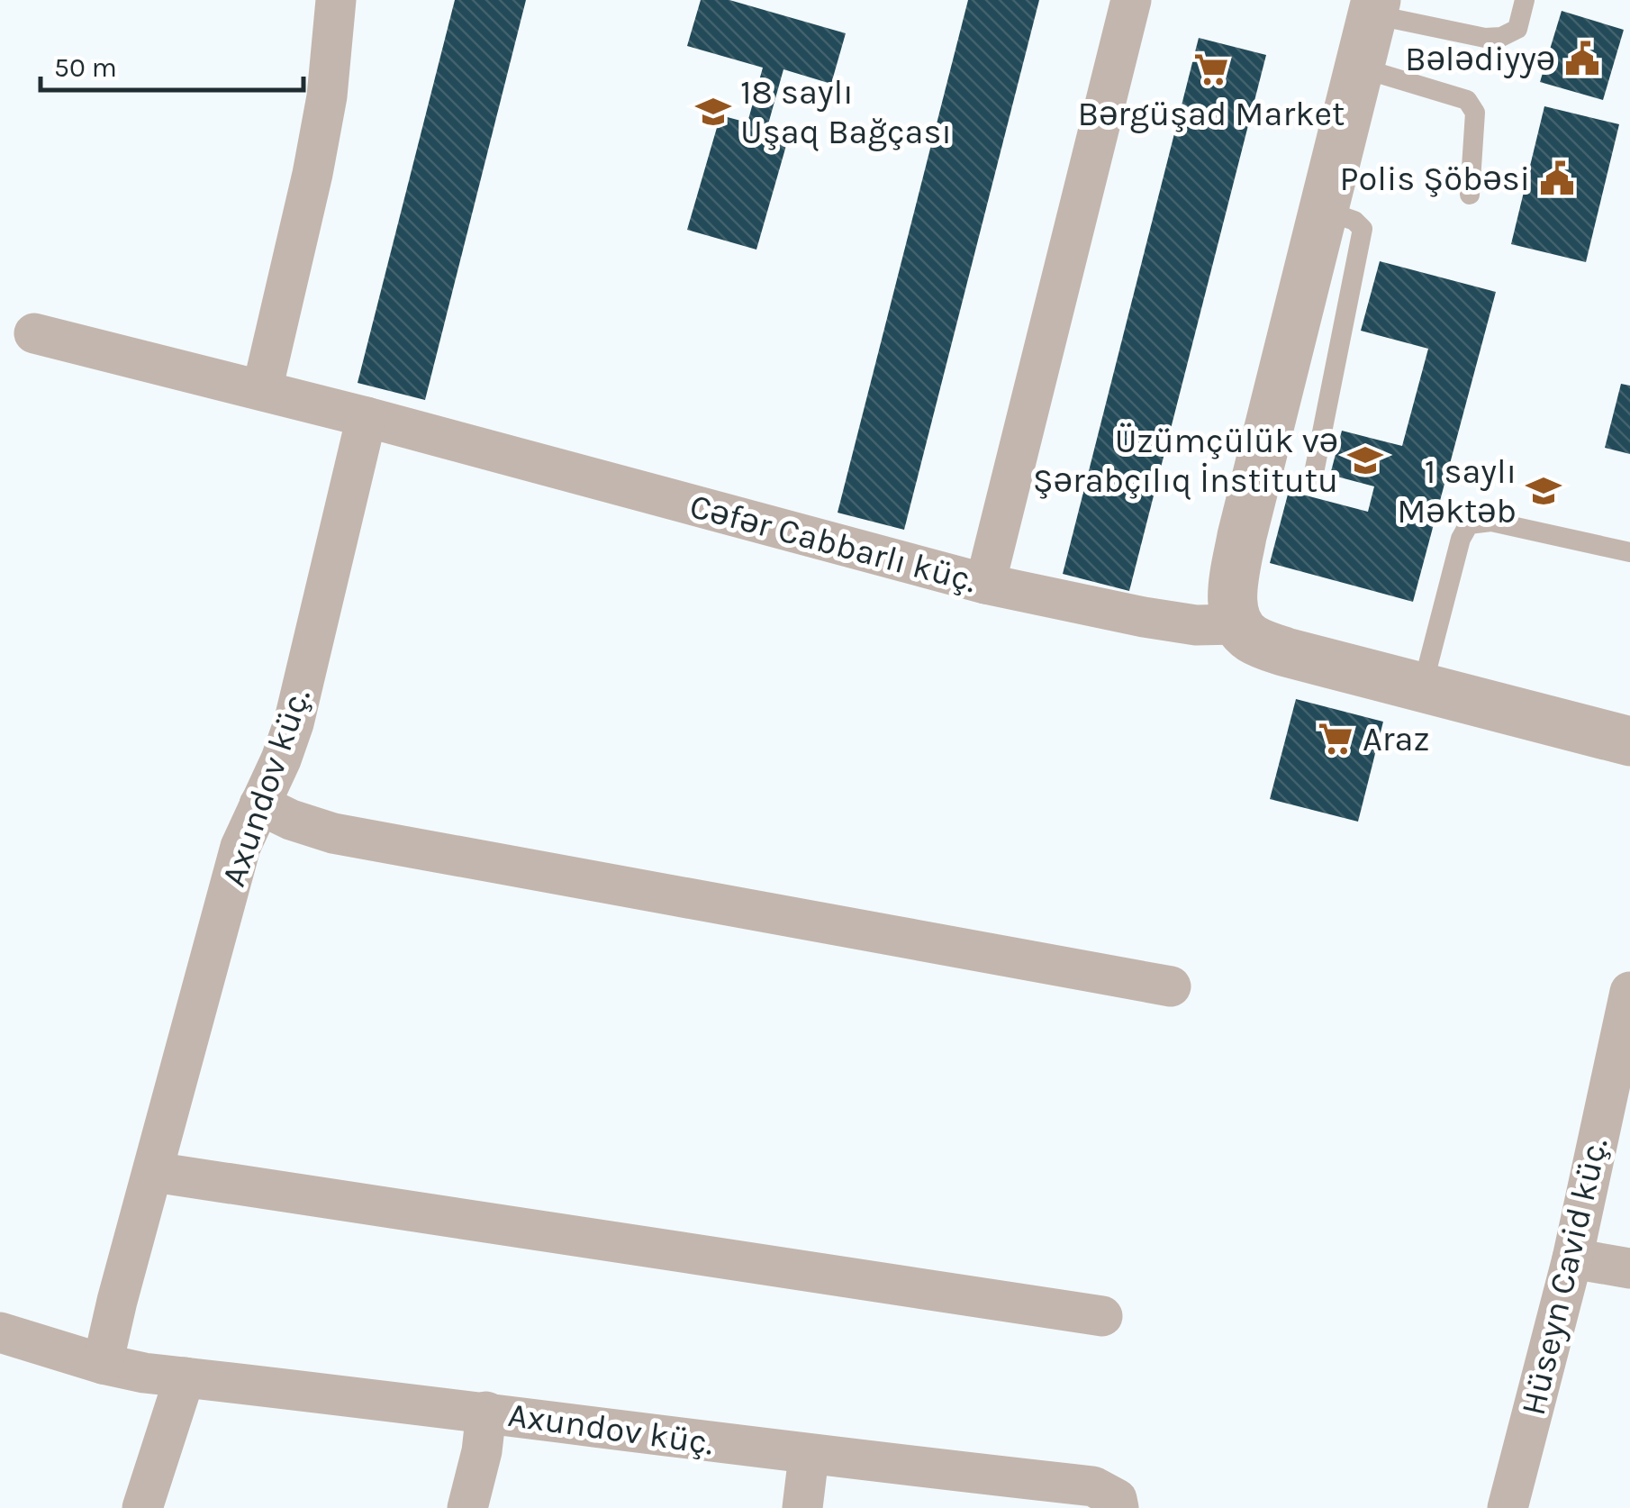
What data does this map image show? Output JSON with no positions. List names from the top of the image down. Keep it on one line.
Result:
{"streets":{"street":["Cəfər Cabbarlı küç.","Axundov küç.","Hüseyn Cavid küç."]},"crossings":[["Cəfər Cabbarlı küç.","Axundov küç."]],"places":{"public building":["Bələdiyyə","Polis Şöbəsi"],"supermarket":["Bərgüşad Market","Araz"],"school or university":["18 saylı Uşaq Bağçası","Üzümçülük və Şərabçılıq İnstitutu","1 saylı Məktəb"]},"scale_bar":"50 m"}
